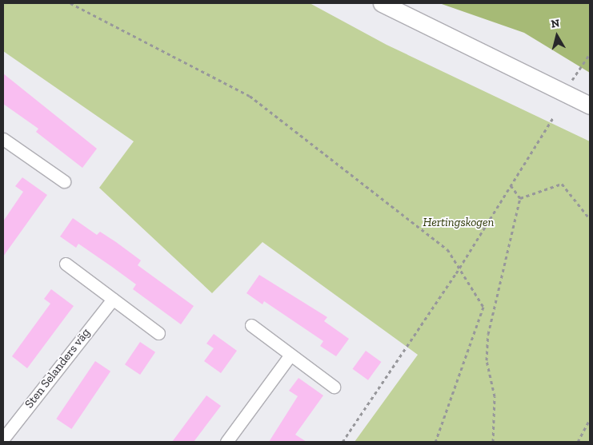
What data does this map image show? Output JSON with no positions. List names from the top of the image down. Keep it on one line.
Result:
{"streets":{"street":["Sten Selanders väg"]},"parks":["Hertingskogen"],"north":"top"}
